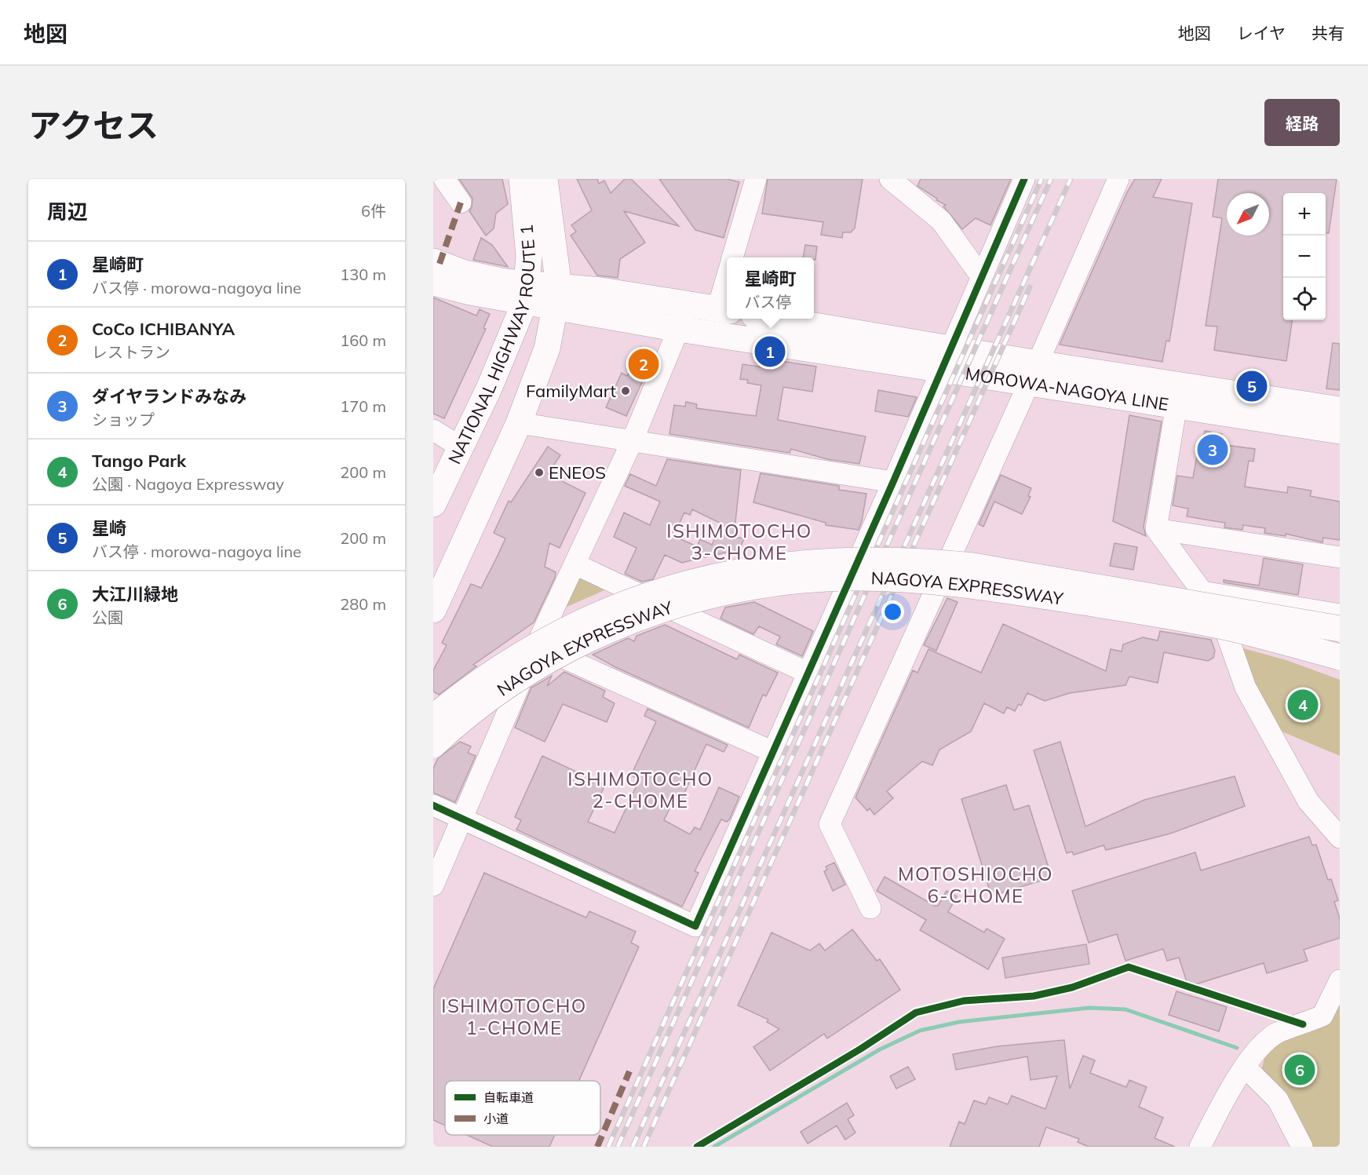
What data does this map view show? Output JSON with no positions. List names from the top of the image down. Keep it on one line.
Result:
{"streets":{"main road":["NATIONAL HIGHWAY ROUTE 1","MOROWA-NAGOYA LINE","NAGOYA EXPRESSWAY"]},"crossings":[["NATIONAL HIGHWAY ROUTE 1","MOROWA-NAGOYA LINE"]],"districts":["ISHIMOTOCHO 3-CHOME","ISHIMOTOCHO 2-CHOME","MOTOSHIOCHO 6-CHOME","ISHIMOTOCHO 1-CHOME"],"places":["FamilyMart","ENEOS"],"legend":["自転車道","小道"],"north":"bottom left","page":{"header":"地図","nav":["地図","レイヤ","共有"],"title":"アクセス","buttons":"経路","heading":["周辺","6件"],"map_buttons":["+","−"],"list":[{"mark":"1","name":"星崎町","note":"バス停 · morowa-nagoya line","value":"130 m"},{"mark":"2","name":"CoCo ICHIBANYA","note":"レストラン","value":"160 m"},{"mark":"3","name":"ダイヤランドみなみ","note":"ショップ","value":"170 m"},{"mark":"4","name":"Tango Park","note":"公園 · Nagoya Expressway","value":"200 m"},{"mark":"5","name":"星崎","note":"バス停 · morowa-nagoya line","value":"200 m"},{"mark":"6","name":"大江川緑地","note":"公園","value":"280 m"}],"popup":["星崎町","バス停"],"pins":["1","2","5","3","4","6"]}}
